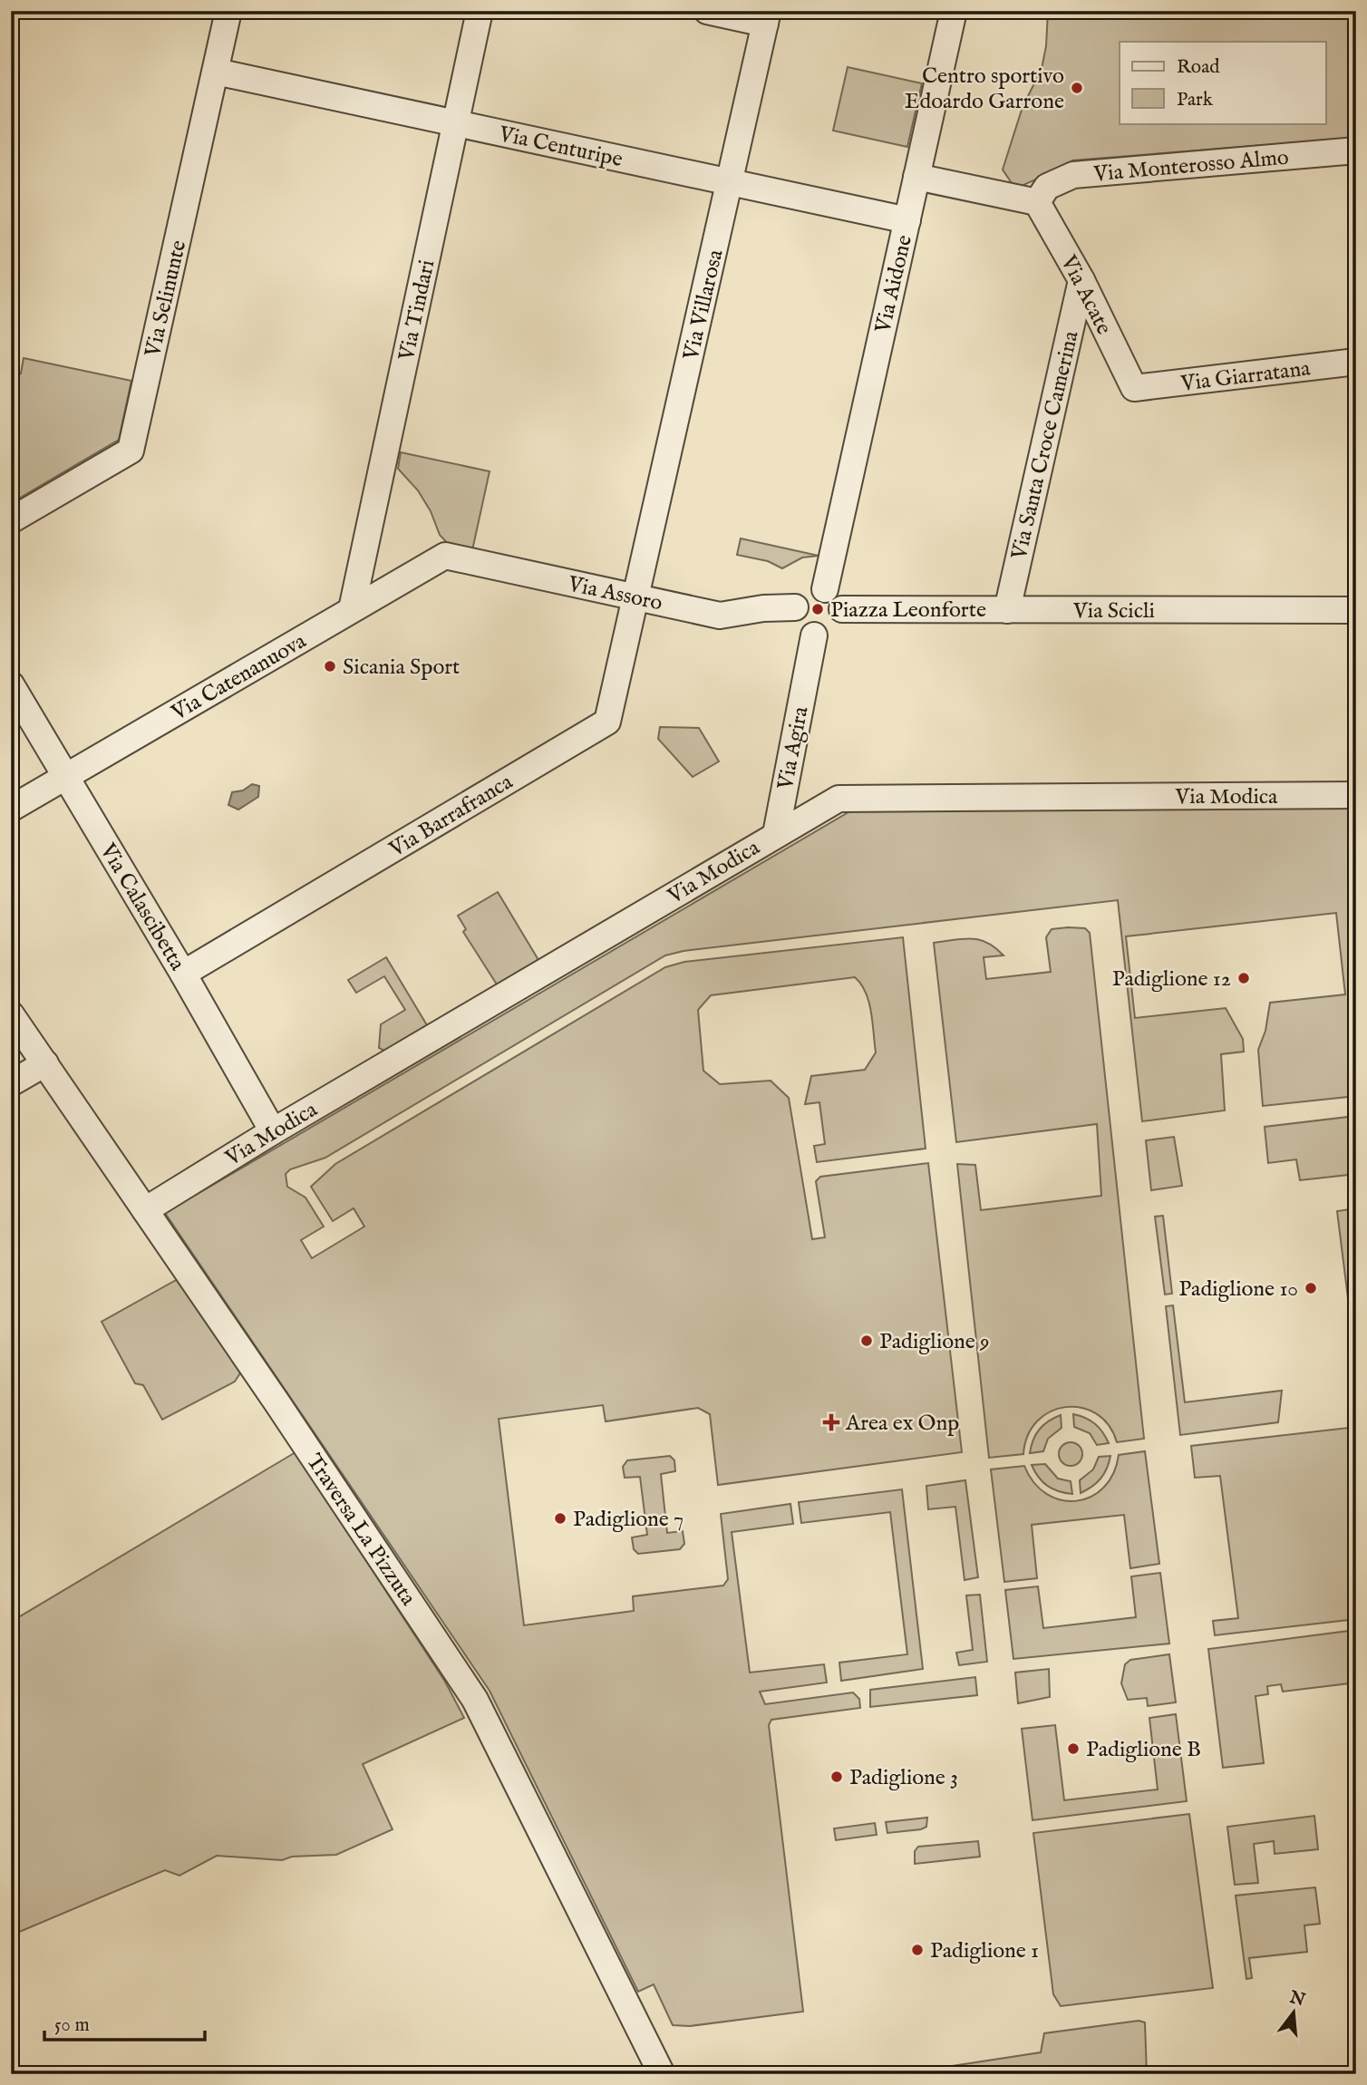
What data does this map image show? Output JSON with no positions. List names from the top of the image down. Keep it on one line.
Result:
{"streets":{"street":["Via Centuripe","Via Monterosso Almo","Via Aidone","Via Acate","Via Selinunte","Via Villarosa","Via Tindari","Via Giarratana","Via Santa Croce Camerina","Via Assoro","Via Scicli","Via Catenanuova","Via Agira","Via Modica","Via Barrafranca","Via Calascibetta","Traversa La Pizzuta"]},"crossings":[["Via Centuripe","Via Aidone"],["Via Centuripe","Via Selinunte"],["Via Centuripe","Via Villarosa"],["Via Centuripe","Via Tindari"],["Via Monterosso Almo","Via Acate"],["Via Aidone","Via Assoro"],["Via Aidone","Via Scicli"],["Via Aidone","Via Agira"],["Via Acate","Via Giarratana"],["Via Acate","Via Santa Croce Camerina"],["Via Villarosa","Via Assoro"],["Via Villarosa","Via Barrafranca"],["Via Tindari","Via Catenanuova"],["Via Santa Croce Camerina","Via Scicli"],["Via Assoro","Via Scicli"],["Via Assoro","Via Catenanuova"],["Via Assoro","Via Agira"],["Via Assoro","Via Barrafranca"],["Via Scicli","Via Agira"],["Via Catenanuova","Via Calascibetta"],["Via Agira","Via Modica"],["Via Modica","Via Calascibetta"],["Via Modica","Traversa La Pizzuta"],["Via Barrafranca","Via Calascibetta"]],"places":{"other":["Centro sportivo Edoardo Garrone","Piazza Leonforte","Sicania Sport","Padiglione 12","Padiglione 10","Padiglione 9","Padiglione 7","Padiglione B","Padiglione 3","Padiglione 1"],"health":["Area ex Onp"]},"legend":["Road","Park"],"scale_bar":"50 m","north":"top"}
